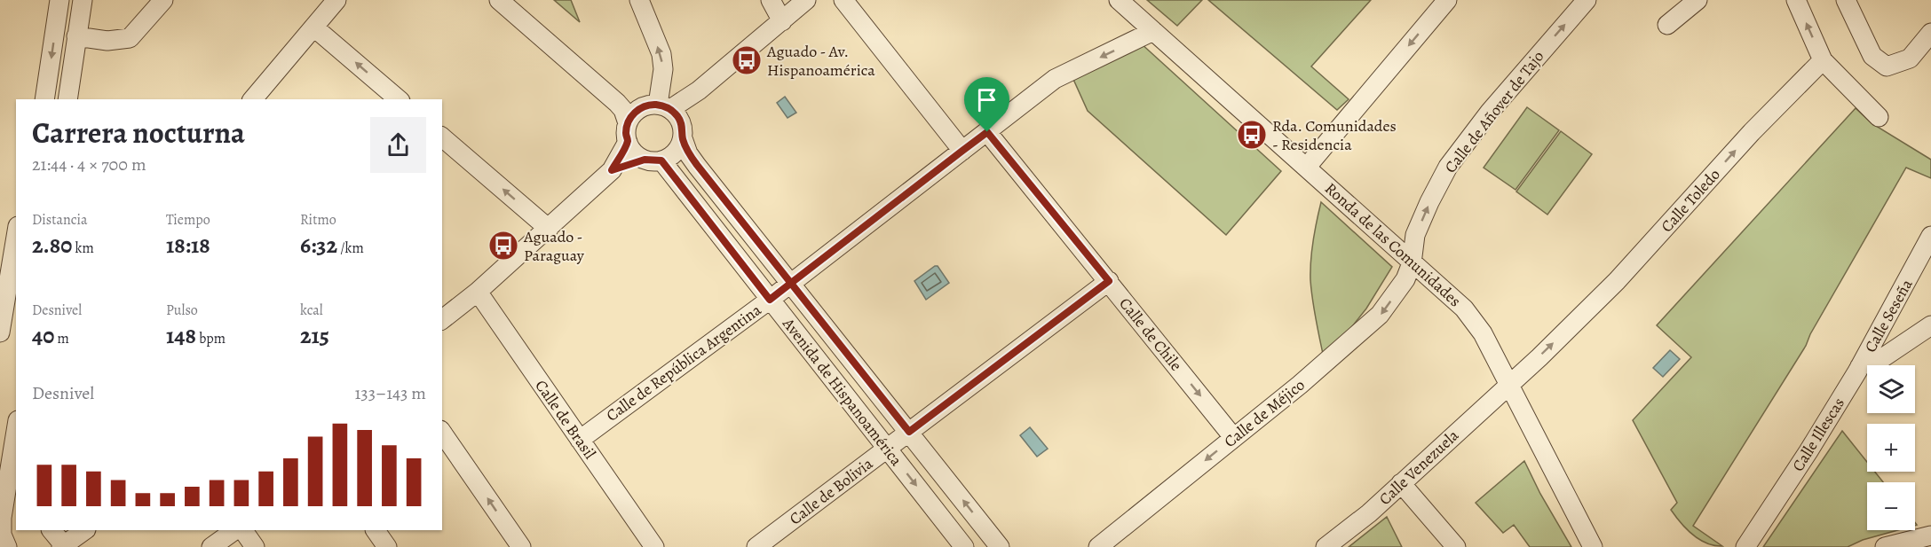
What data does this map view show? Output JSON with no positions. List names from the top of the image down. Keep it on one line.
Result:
{"streets":{"street":["Calle de Añover de Tajo","Calle Toledo","Ronda de las Comunidades","Calle Seseña","Calle de Chile","Calle de República Argentina","Avenida de Hispanoamérica","Calle de Méjico","Calle de Brasil","Calle Illescas","Calle Venezuela","Calle de Bolivia"]},"crossings":[["Calle de Añover de Tajo","Ronda de las Comunidades"],["Calle de Añover de Tajo","Calle de Méjico"],["Calle Toledo","Ronda de las Comunidades"],["Calle Toledo","Calle Venezuela"],["Ronda de las Comunidades","Calle de República Argentina"],["Ronda de las Comunidades","Calle de Méjico"],["Ronda de las Comunidades","Calle Venezuela"],["Calle Seseña","Calle Illescas"],["Calle de Chile","Calle de República Argentina"],["Calle de Chile","Calle de Méjico"],["Calle de Chile","Calle de Bolivia"],["Calle de República Argentina","Avenida de Hispanoamérica"],["Calle de República Argentina","Calle de Brasil"],["Avenida de Hispanoamérica","Calle de Bolivia"]],"one_way":["Calle Toledo","Calle de Chile","Calle de Méjico"],"places":{"bus stop":["Aguado - Av. Hispanoamérica","Rda. Comunidades - Residencia","Aguado - Paraguay"]},"page":{"heading":["Carrera nocturna","21:44 · 4 × 700 m"],"stats":[["Distancia","2.80 km"],["Tiempo","18:18"],["Ritmo","6:32 /km"],["Desnivel","40 m"],["Pulso","148 bpm"],["kcal","215"]],"map_buttons":["+","−"],"chart":["Desnivel","133–143 m"]}}
